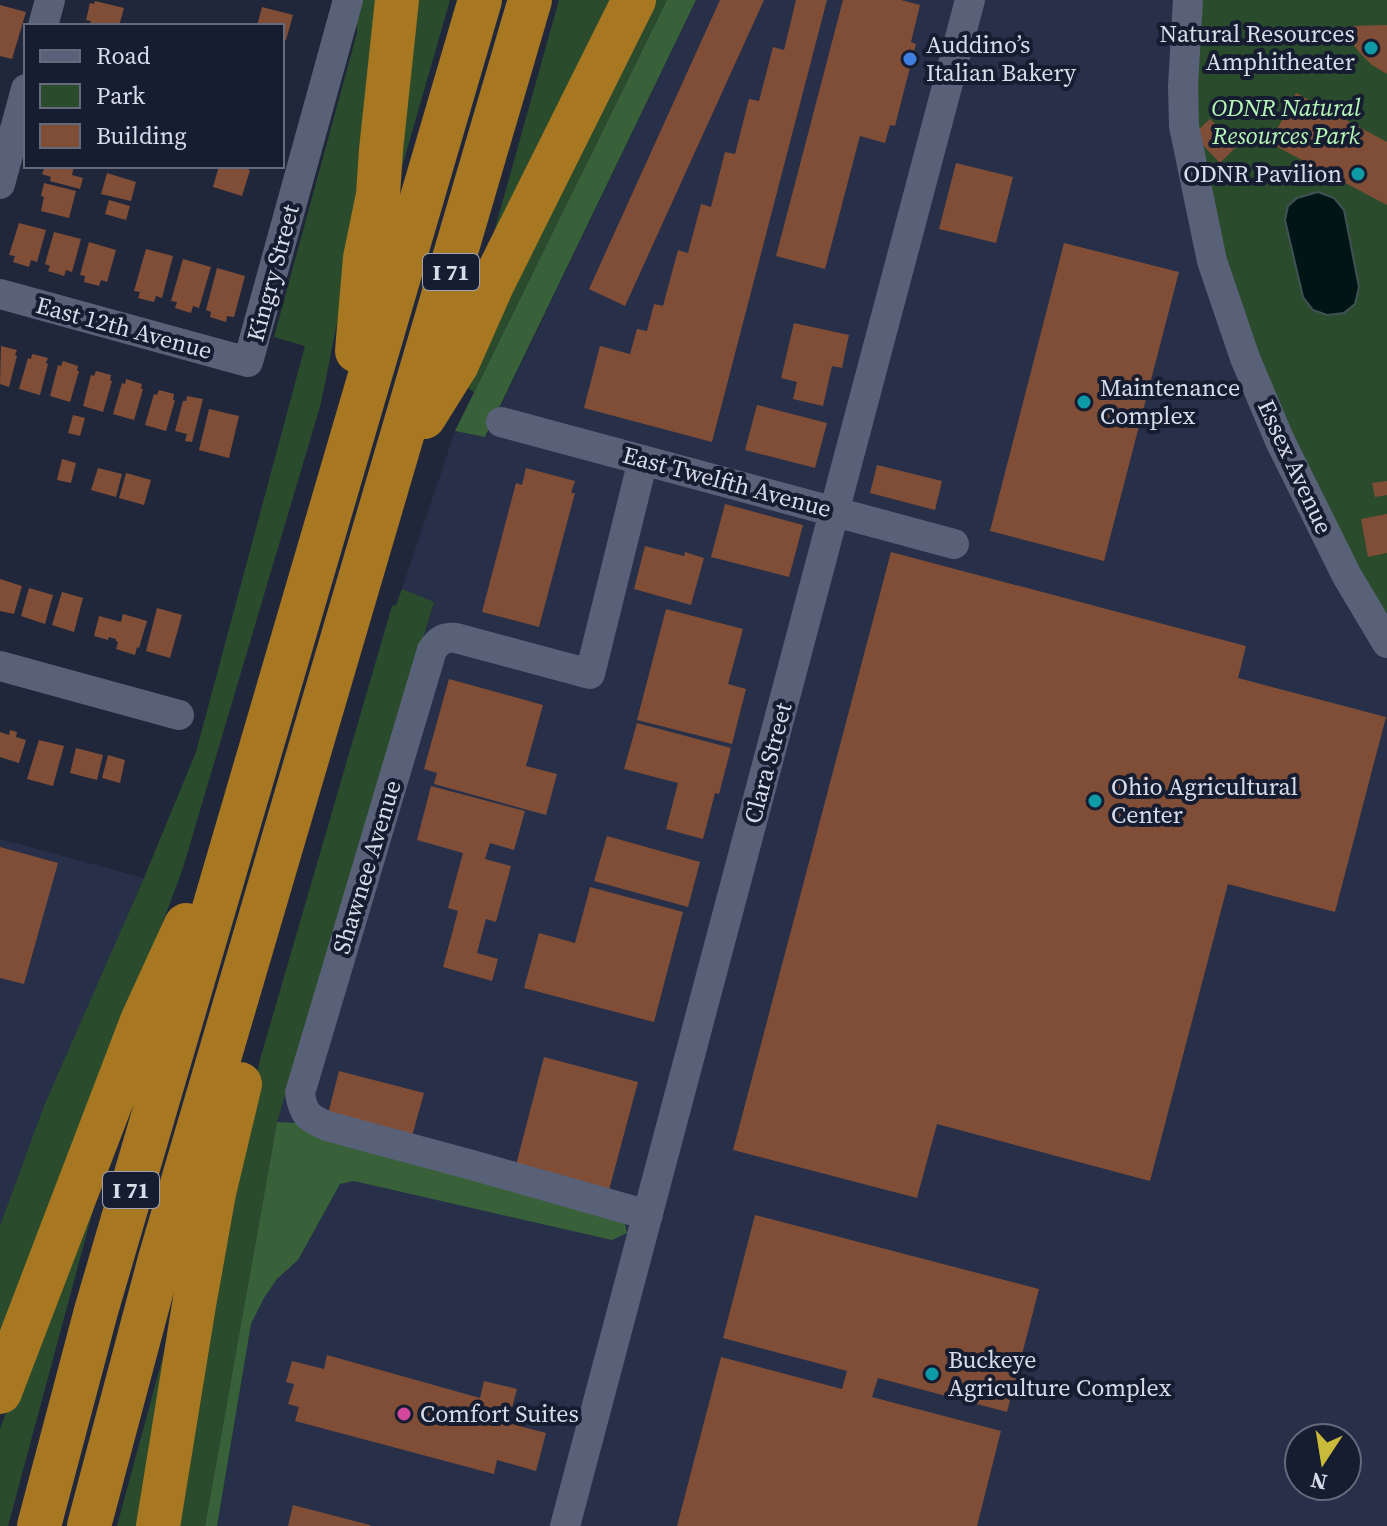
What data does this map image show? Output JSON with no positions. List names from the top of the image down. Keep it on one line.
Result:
{"streets":{"highway":["I 71"],"street":["Kingry Street","East 12th Avenue","Essex Avenue","East Twelfth Avenue","Clara Street","Shawnee Avenue"]},"crossings":[["Kingry Street","East 12th Avenue"],["East Twelfth Avenue","Clara Street"],["East Twelfth Avenue","Shawnee Avenue"],["Clara Street","Shawnee Avenue"]],"parks":["ODNR Natural Resources Park"],"places":["Natural Resources Amphitheater","Auddino’s Italian Bakery","ODNR Pavilion","Maintenance Complex","Ohio Agricultural Center","Buckeye Agriculture Complex","Comfort Suites"],"legend":["Road","Park","Building"],"north":"bottom"}
